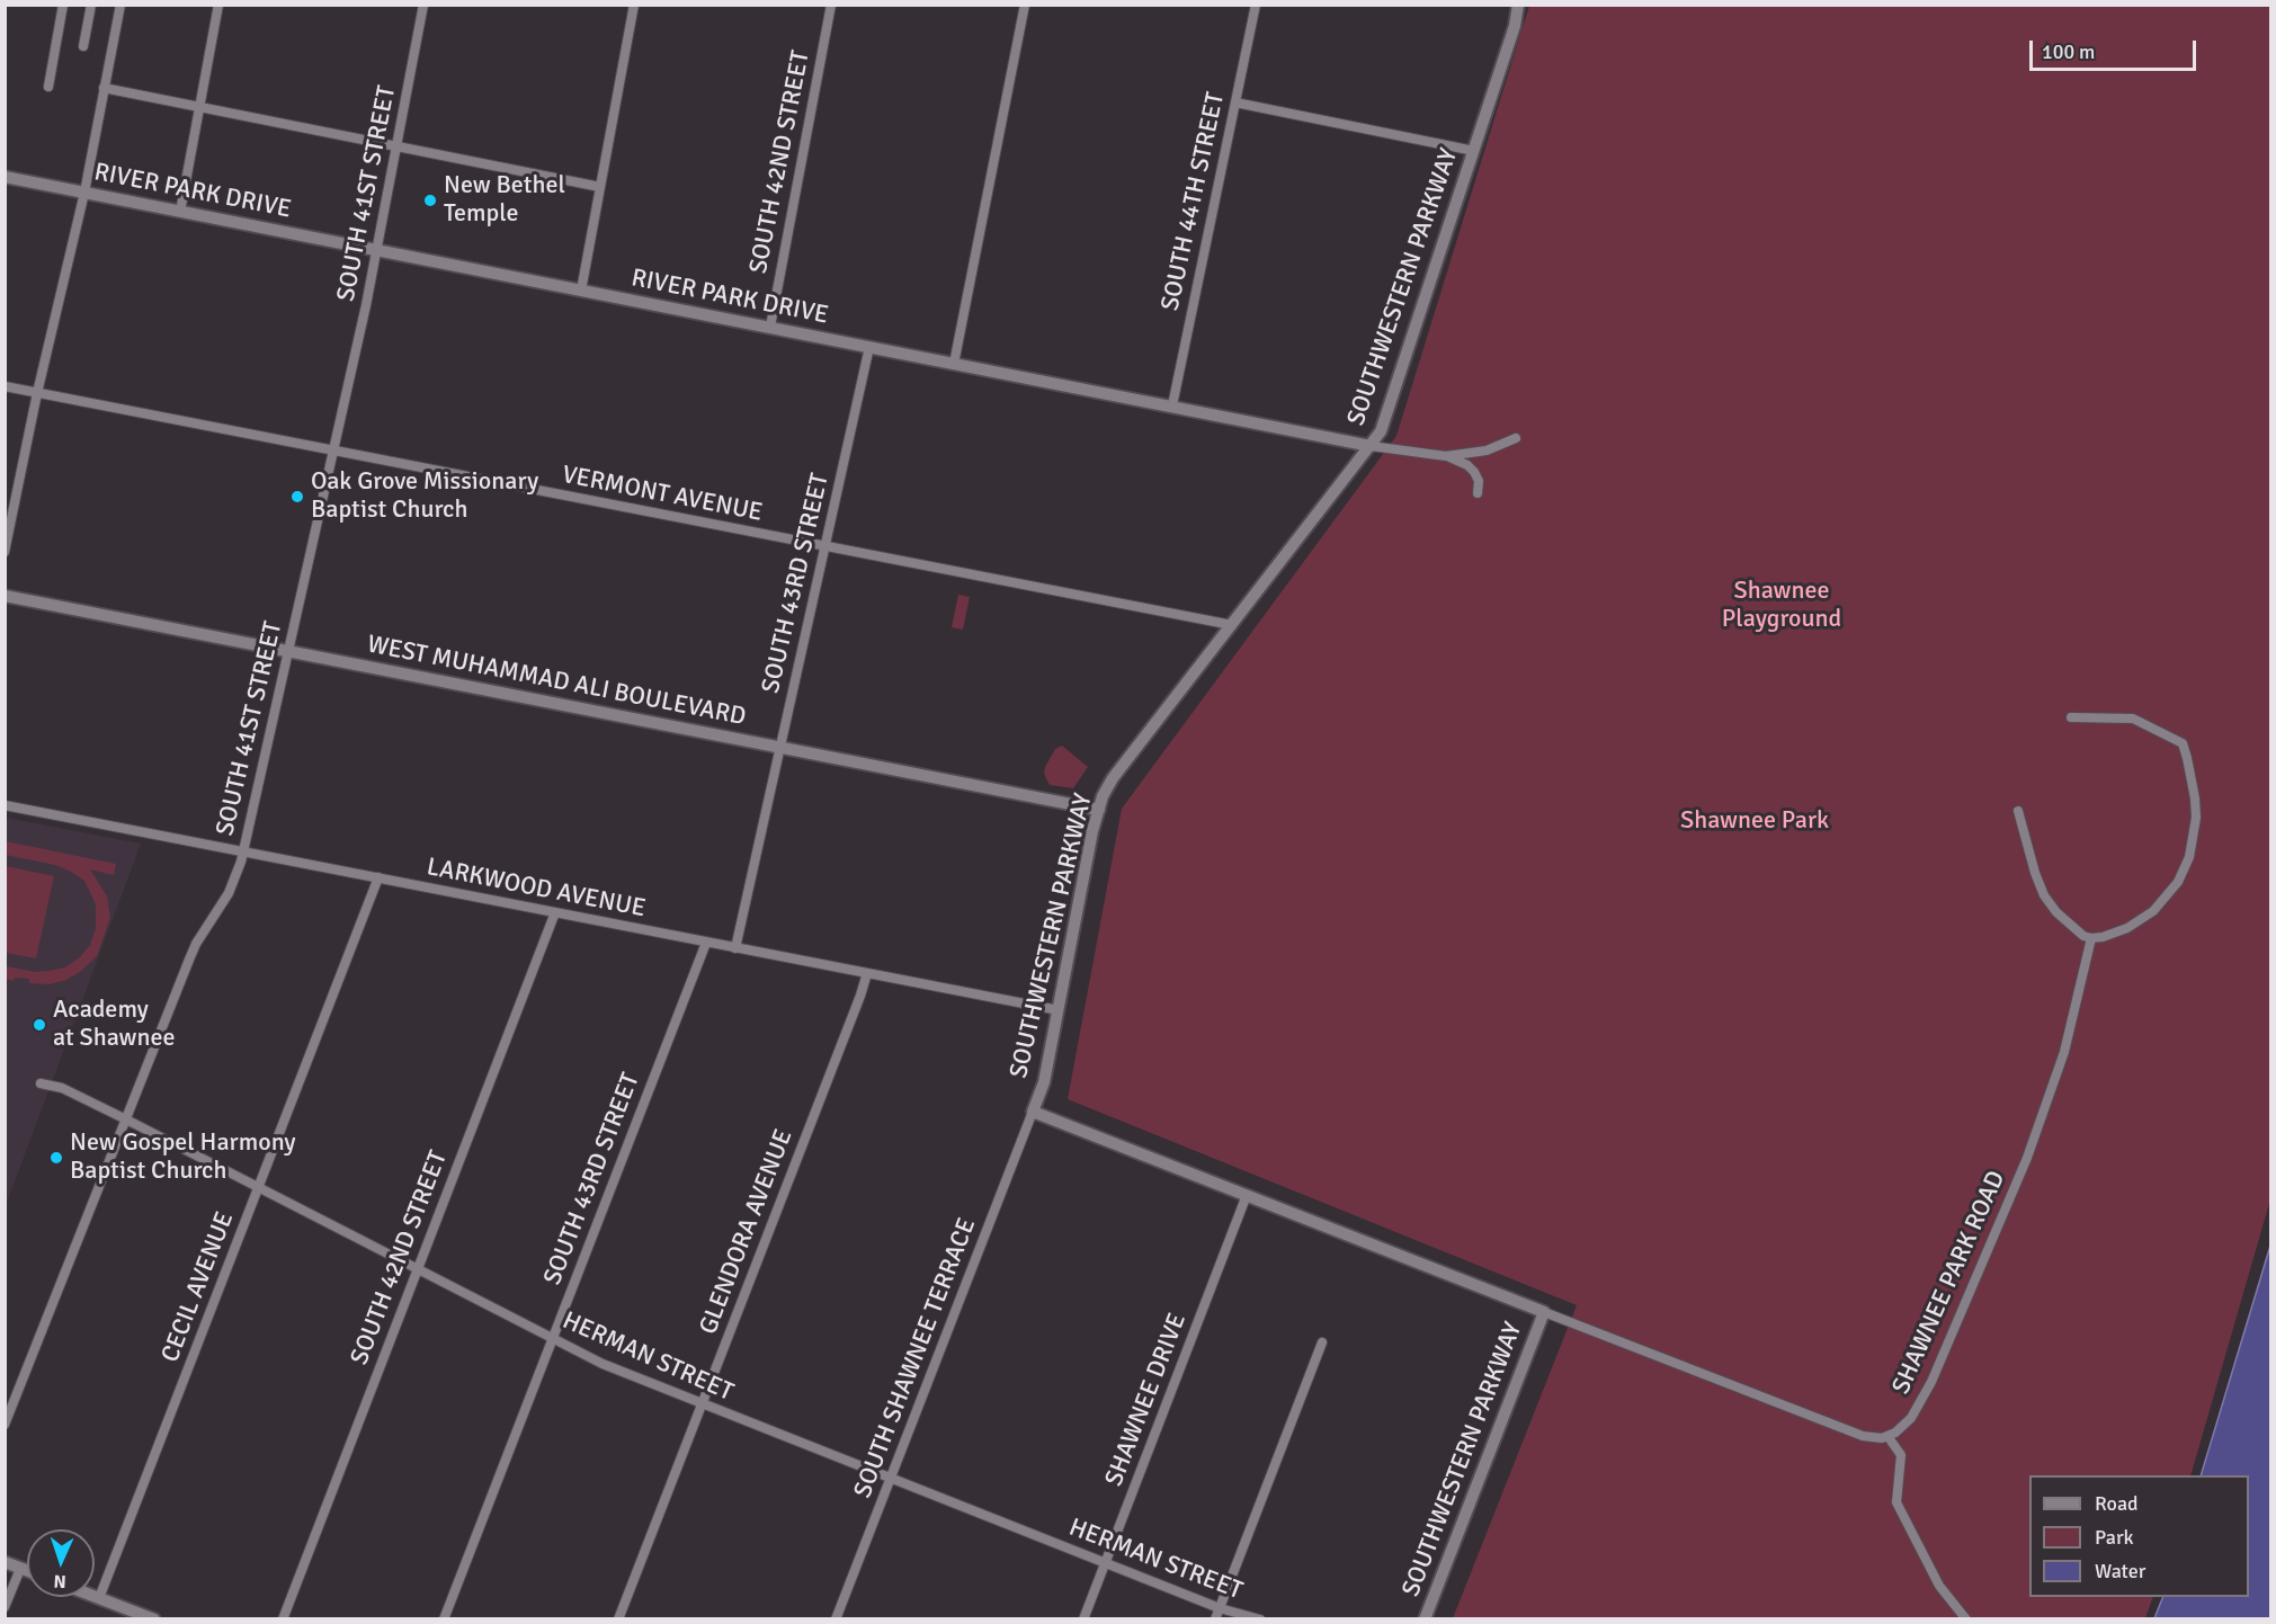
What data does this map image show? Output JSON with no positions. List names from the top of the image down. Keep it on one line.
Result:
{"streets":{"street":["SOUTH 42ND STREET","RIVER PARK DRIVE","SOUTH 41ST STREET","SOUTH 44TH STREET","SOUTHWESTERN PARKWAY","VERMONT AVENUE","SOUTH 43RD STREET","WEST MUHAMMAD ALI BOULEVARD","LARKWOOD AVENUE","GLENDORA AVENUE","SHAWNEE PARK ROAD","CECIL AVENUE","HERMAN STREET","SOUTH SHAWNEE TERRACE","SHAWNEE DRIVE"]},"crossings":[["SOUTH 42ND STREET","RIVER PARK DRIVE"],["SOUTH 42ND STREET","LARKWOOD AVENUE"],["SOUTH 42ND STREET","HERMAN STREET"],["RIVER PARK DRIVE","SOUTH 41ST STREET"],["RIVER PARK DRIVE","SOUTH 44TH STREET"],["RIVER PARK DRIVE","SOUTHWESTERN PARKWAY"],["RIVER PARK DRIVE","SOUTH 43RD STREET"],["SOUTH 41ST STREET","VERMONT AVENUE"],["SOUTH 41ST STREET","WEST MUHAMMAD ALI BOULEVARD"],["SOUTH 41ST STREET","LARKWOOD AVENUE"],["SOUTH 41ST STREET","HERMAN STREET"],["SOUTHWESTERN PARKWAY","VERMONT AVENUE"],["SOUTHWESTERN PARKWAY","WEST MUHAMMAD ALI BOULEVARD"],["SOUTHWESTERN PARKWAY","LARKWOOD AVENUE"],["SOUTHWESTERN PARKWAY","SOUTH SHAWNEE TERRACE"],["SOUTHWESTERN PARKWAY","SHAWNEE DRIVE"],["VERMONT AVENUE","SOUTH 43RD STREET"],["SOUTH 43RD STREET","WEST MUHAMMAD ALI BOULEVARD"],["SOUTH 43RD STREET","LARKWOOD AVENUE"],["SOUTH 43RD STREET","HERMAN STREET"],["LARKWOOD AVENUE","GLENDORA AVENUE"],["LARKWOOD AVENUE","CECIL AVENUE"],["GLENDORA AVENUE","HERMAN STREET"],["CECIL AVENUE","HERMAN STREET"],["HERMAN STREET","SOUTH SHAWNEE TERRACE"],["HERMAN STREET","SHAWNEE DRIVE"]],"parks":["Shawnee Playground","Shawnee Park"],"places":["New Bethel Temple","Oak Grove Missionary Baptist Church","Academy at Shawnee","New Gospel Harmony Baptist Church"],"legend":["Road","Park","Water"],"scale_bar":"100 m","north":"bottom"}
